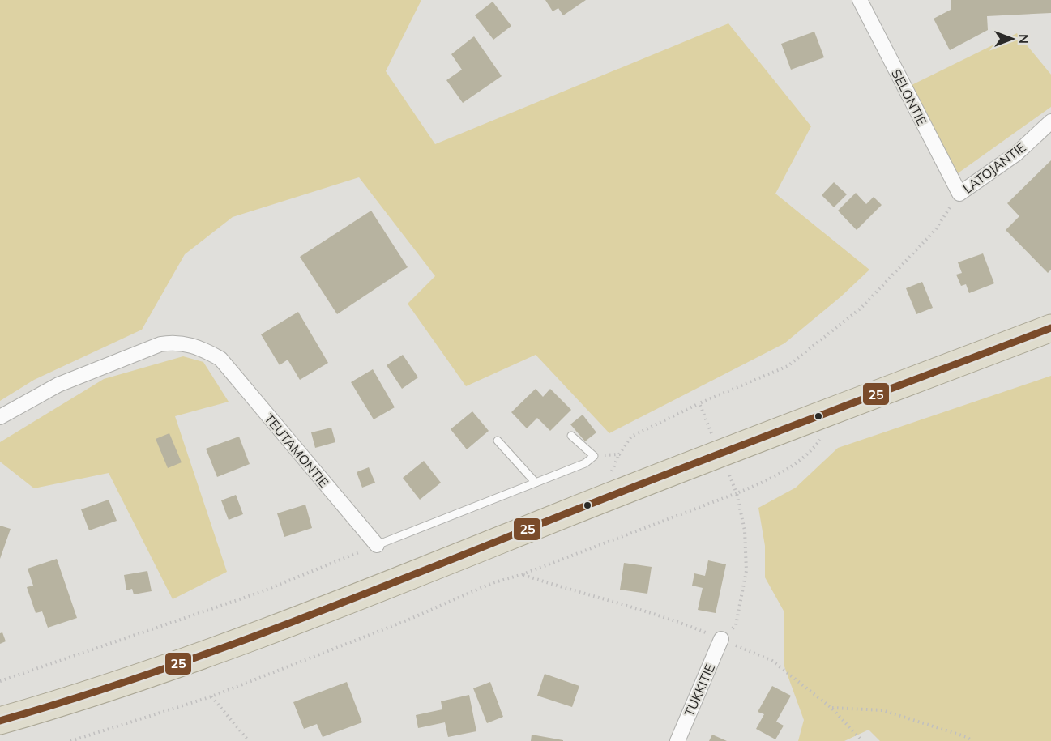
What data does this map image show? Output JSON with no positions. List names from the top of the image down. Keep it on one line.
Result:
{"streets":{"street":["SELONTIE","LATOJANTIE","TEUTAMONTIE","TUKKITIE"]},"crossings":[["SELONTIE","LATOJANTIE"]],"lines":["transit line 25"],"north":"right"}
